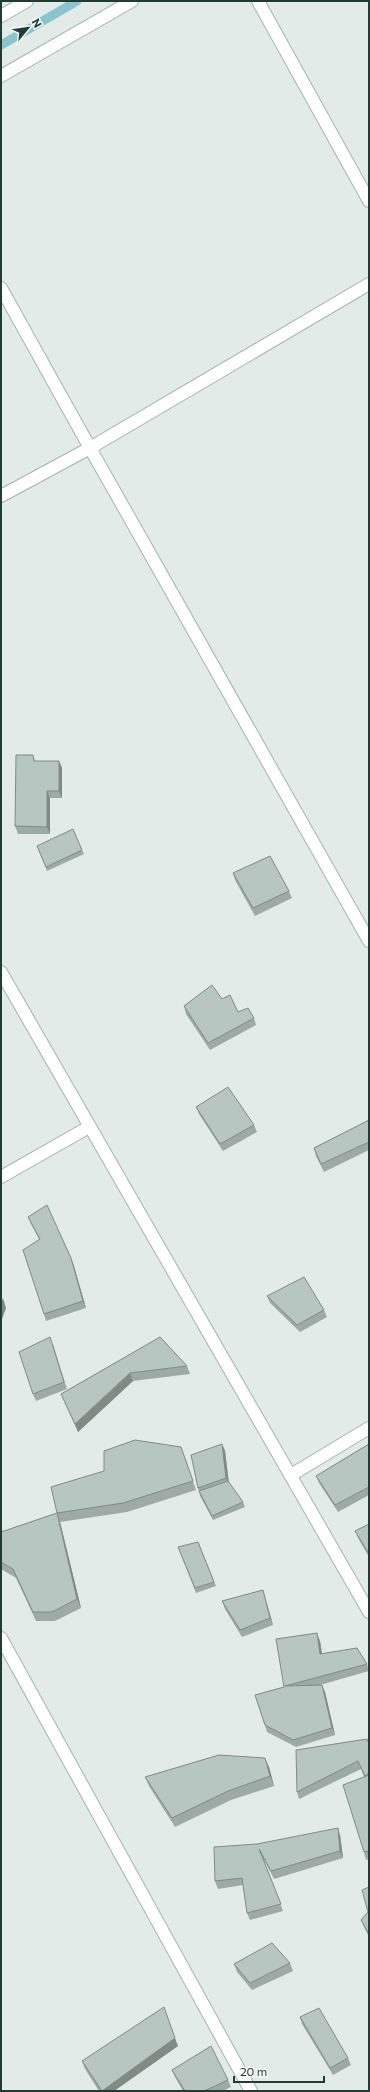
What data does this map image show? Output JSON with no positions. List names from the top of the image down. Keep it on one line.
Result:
{"scale_bar":"20 m","north":"top right"}
